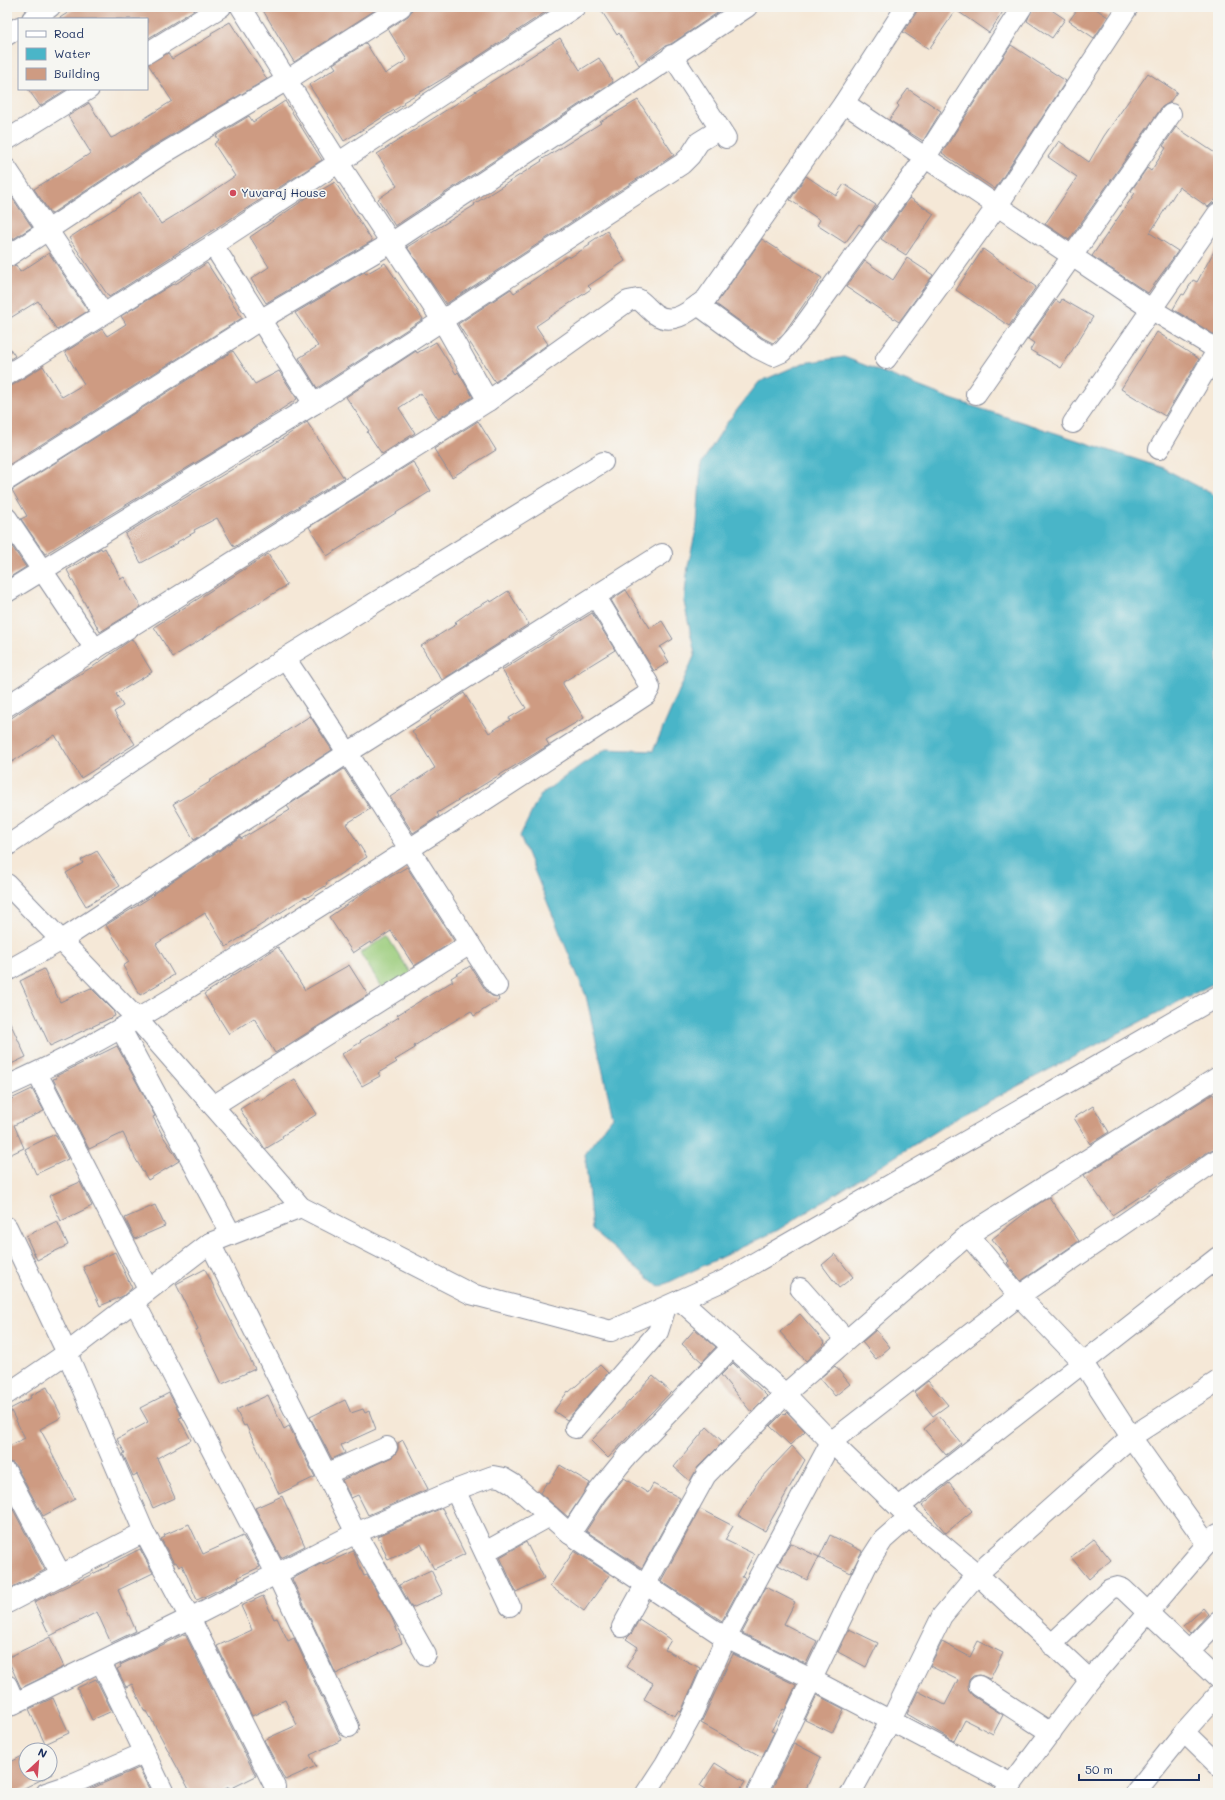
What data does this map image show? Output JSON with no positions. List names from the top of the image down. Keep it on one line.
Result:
{"places":["Yuvaraj House"],"legend":["Road","Water","Building"],"scale_bar":"50 m","north":"top right"}
